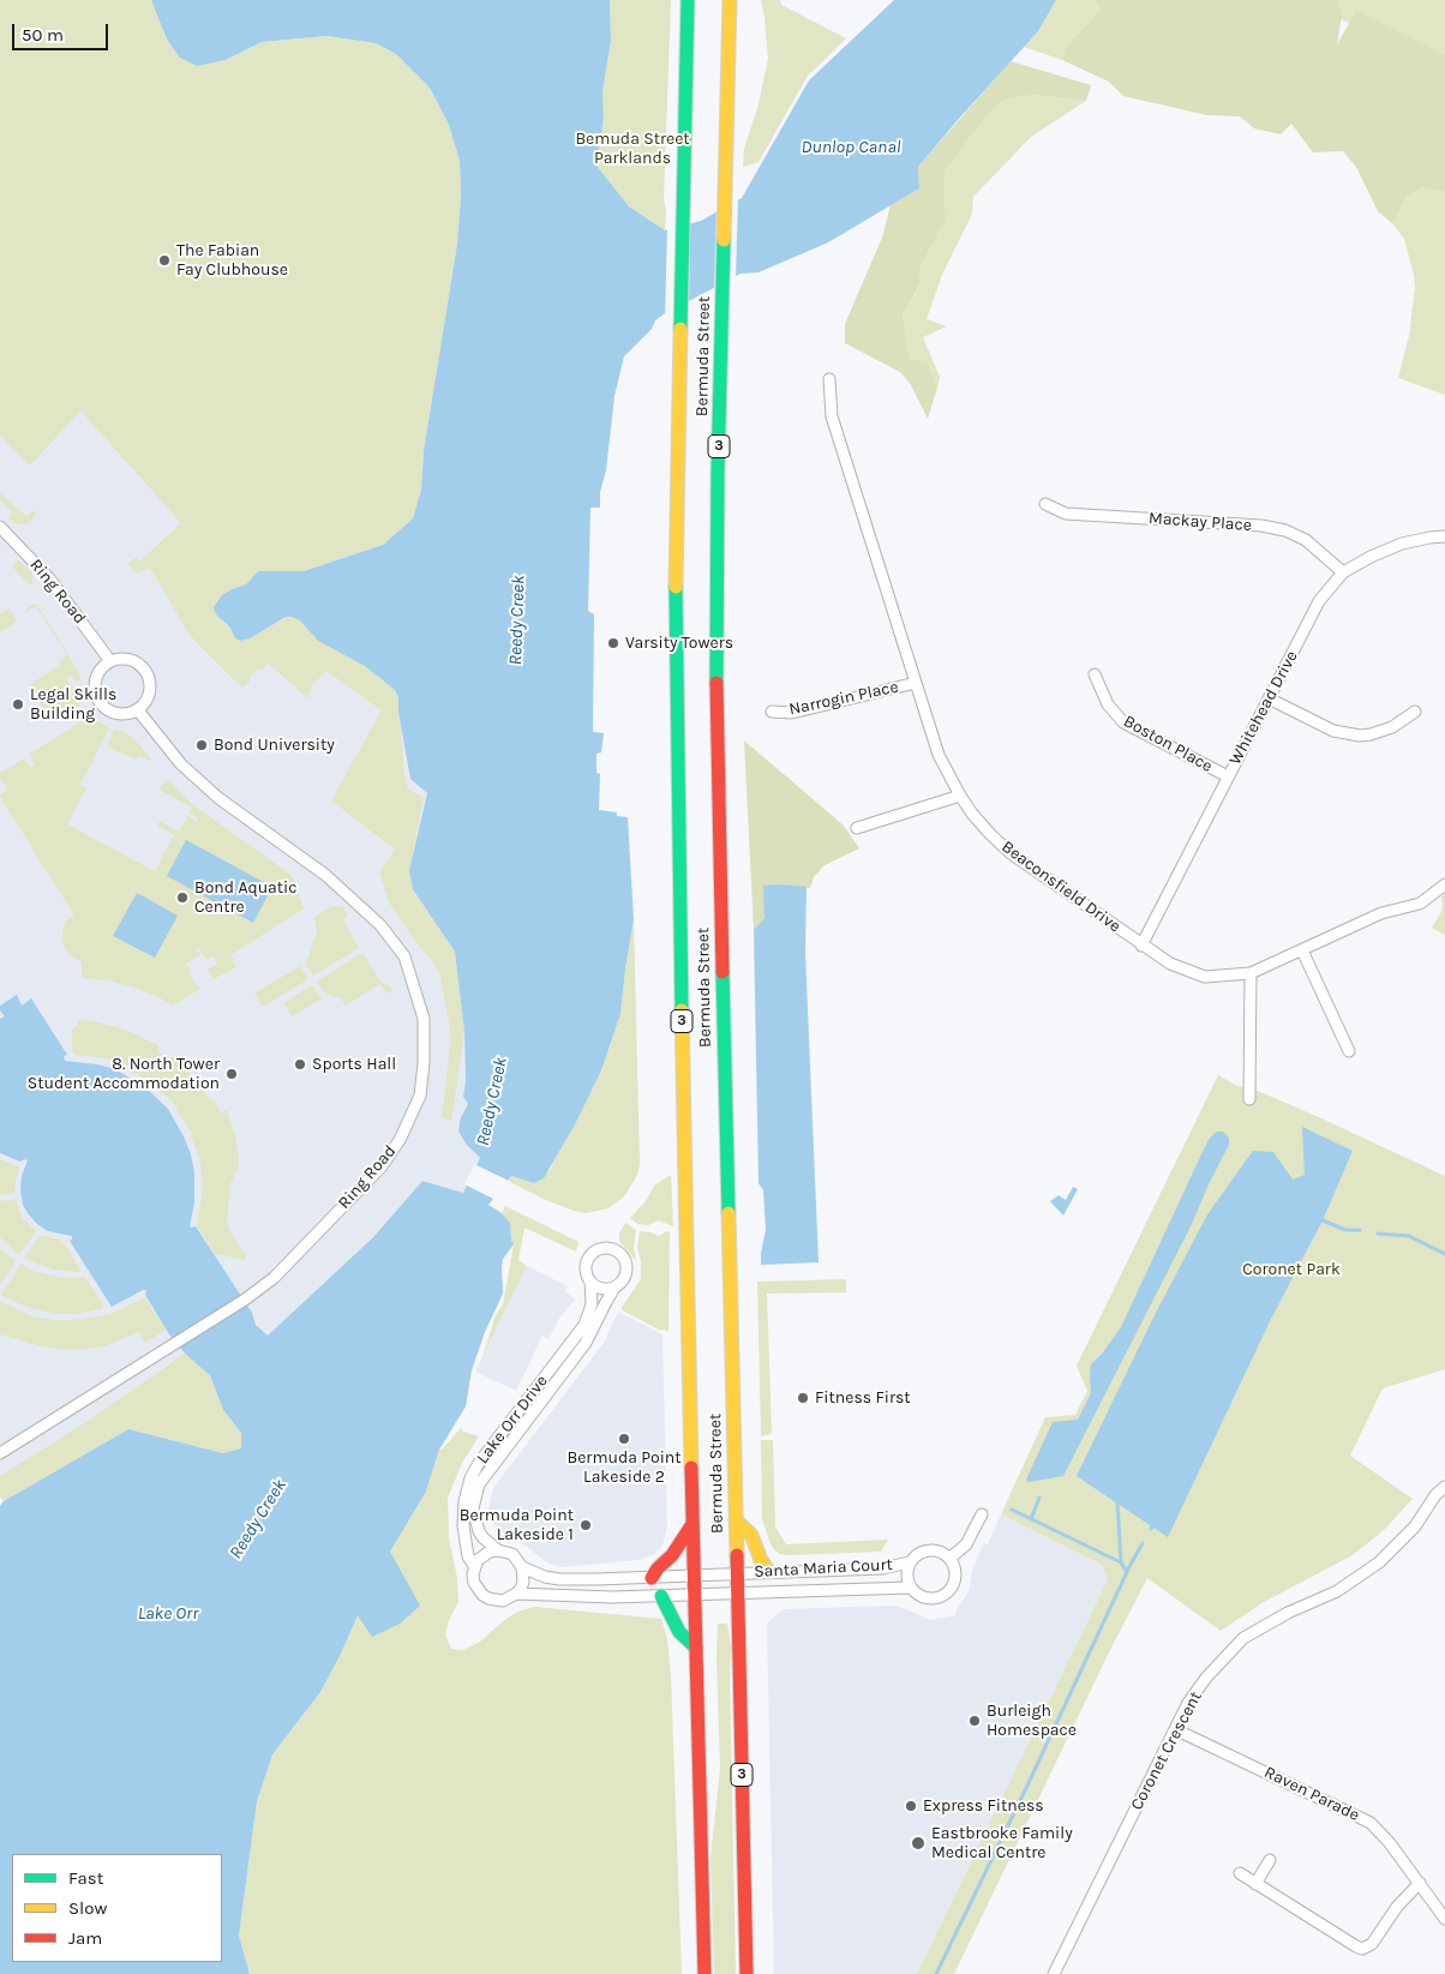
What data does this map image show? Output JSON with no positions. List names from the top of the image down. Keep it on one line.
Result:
{"streets":{"main road":["Bermuda Street","3"],"street":["Mackay Place","Ring Road","Narrogin Place","Whitehead Drive","Boston Place","Beaconsfield Drive","Lake Orr Drive","Santa Maria Court","Coronet Crescent","Raven Parade"]},"crossings":[["Bermuda Street","Santa Maria Court"],["Mackay Place","Whitehead Drive"],["Narrogin Place","Beaconsfield Drive"],["Whitehead Drive","Boston Place"],["Whitehead Drive","Beaconsfield Drive"],["Coronet Crescent","Raven Parade"]],"water":["Dunlop Canal","Reedy Creek","Lake Orr"],"parks":["Bemuda Street Parklands","Coronet Park"],"places":["The Fabian Fay Clubhouse","Varsity Towers","Legal Skills Building","Bond University","Bond Aquatic Centre","Sports Hall","8. North Tower Student Accommodation","Fitness First","Bermuda Point Lakeside 2","Bermuda Point Lakeside 1","Burleigh Homespace","Express Fitness","Eastbrooke Family Medical Centre"],"legend":["Fast","Slow","Jam"],"scale_bar":"50 m"}
